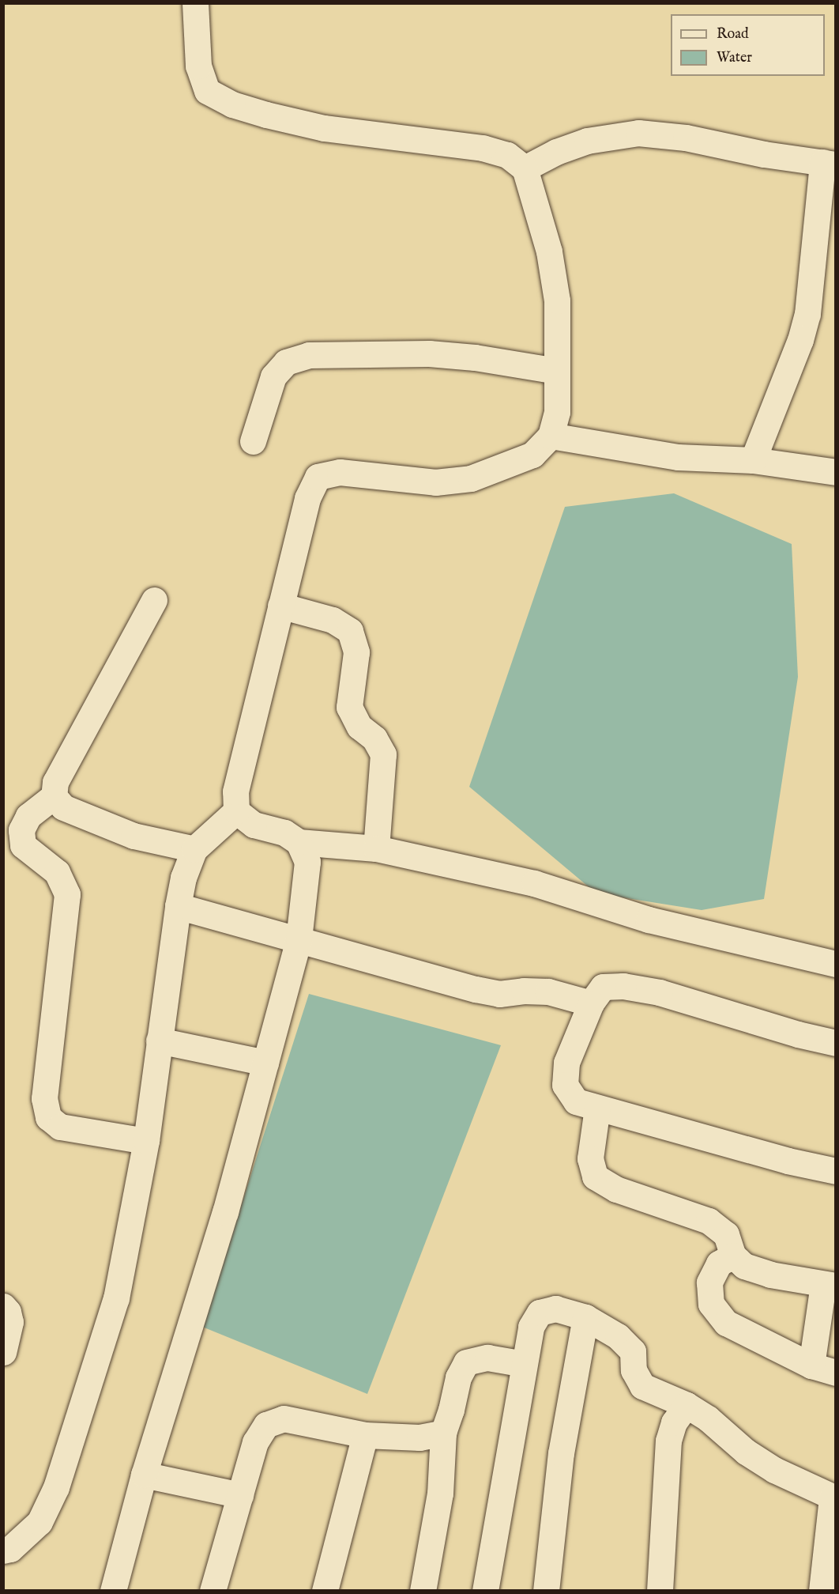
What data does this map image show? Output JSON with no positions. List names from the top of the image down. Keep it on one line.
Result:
{"legend":["Road","Water"]}
